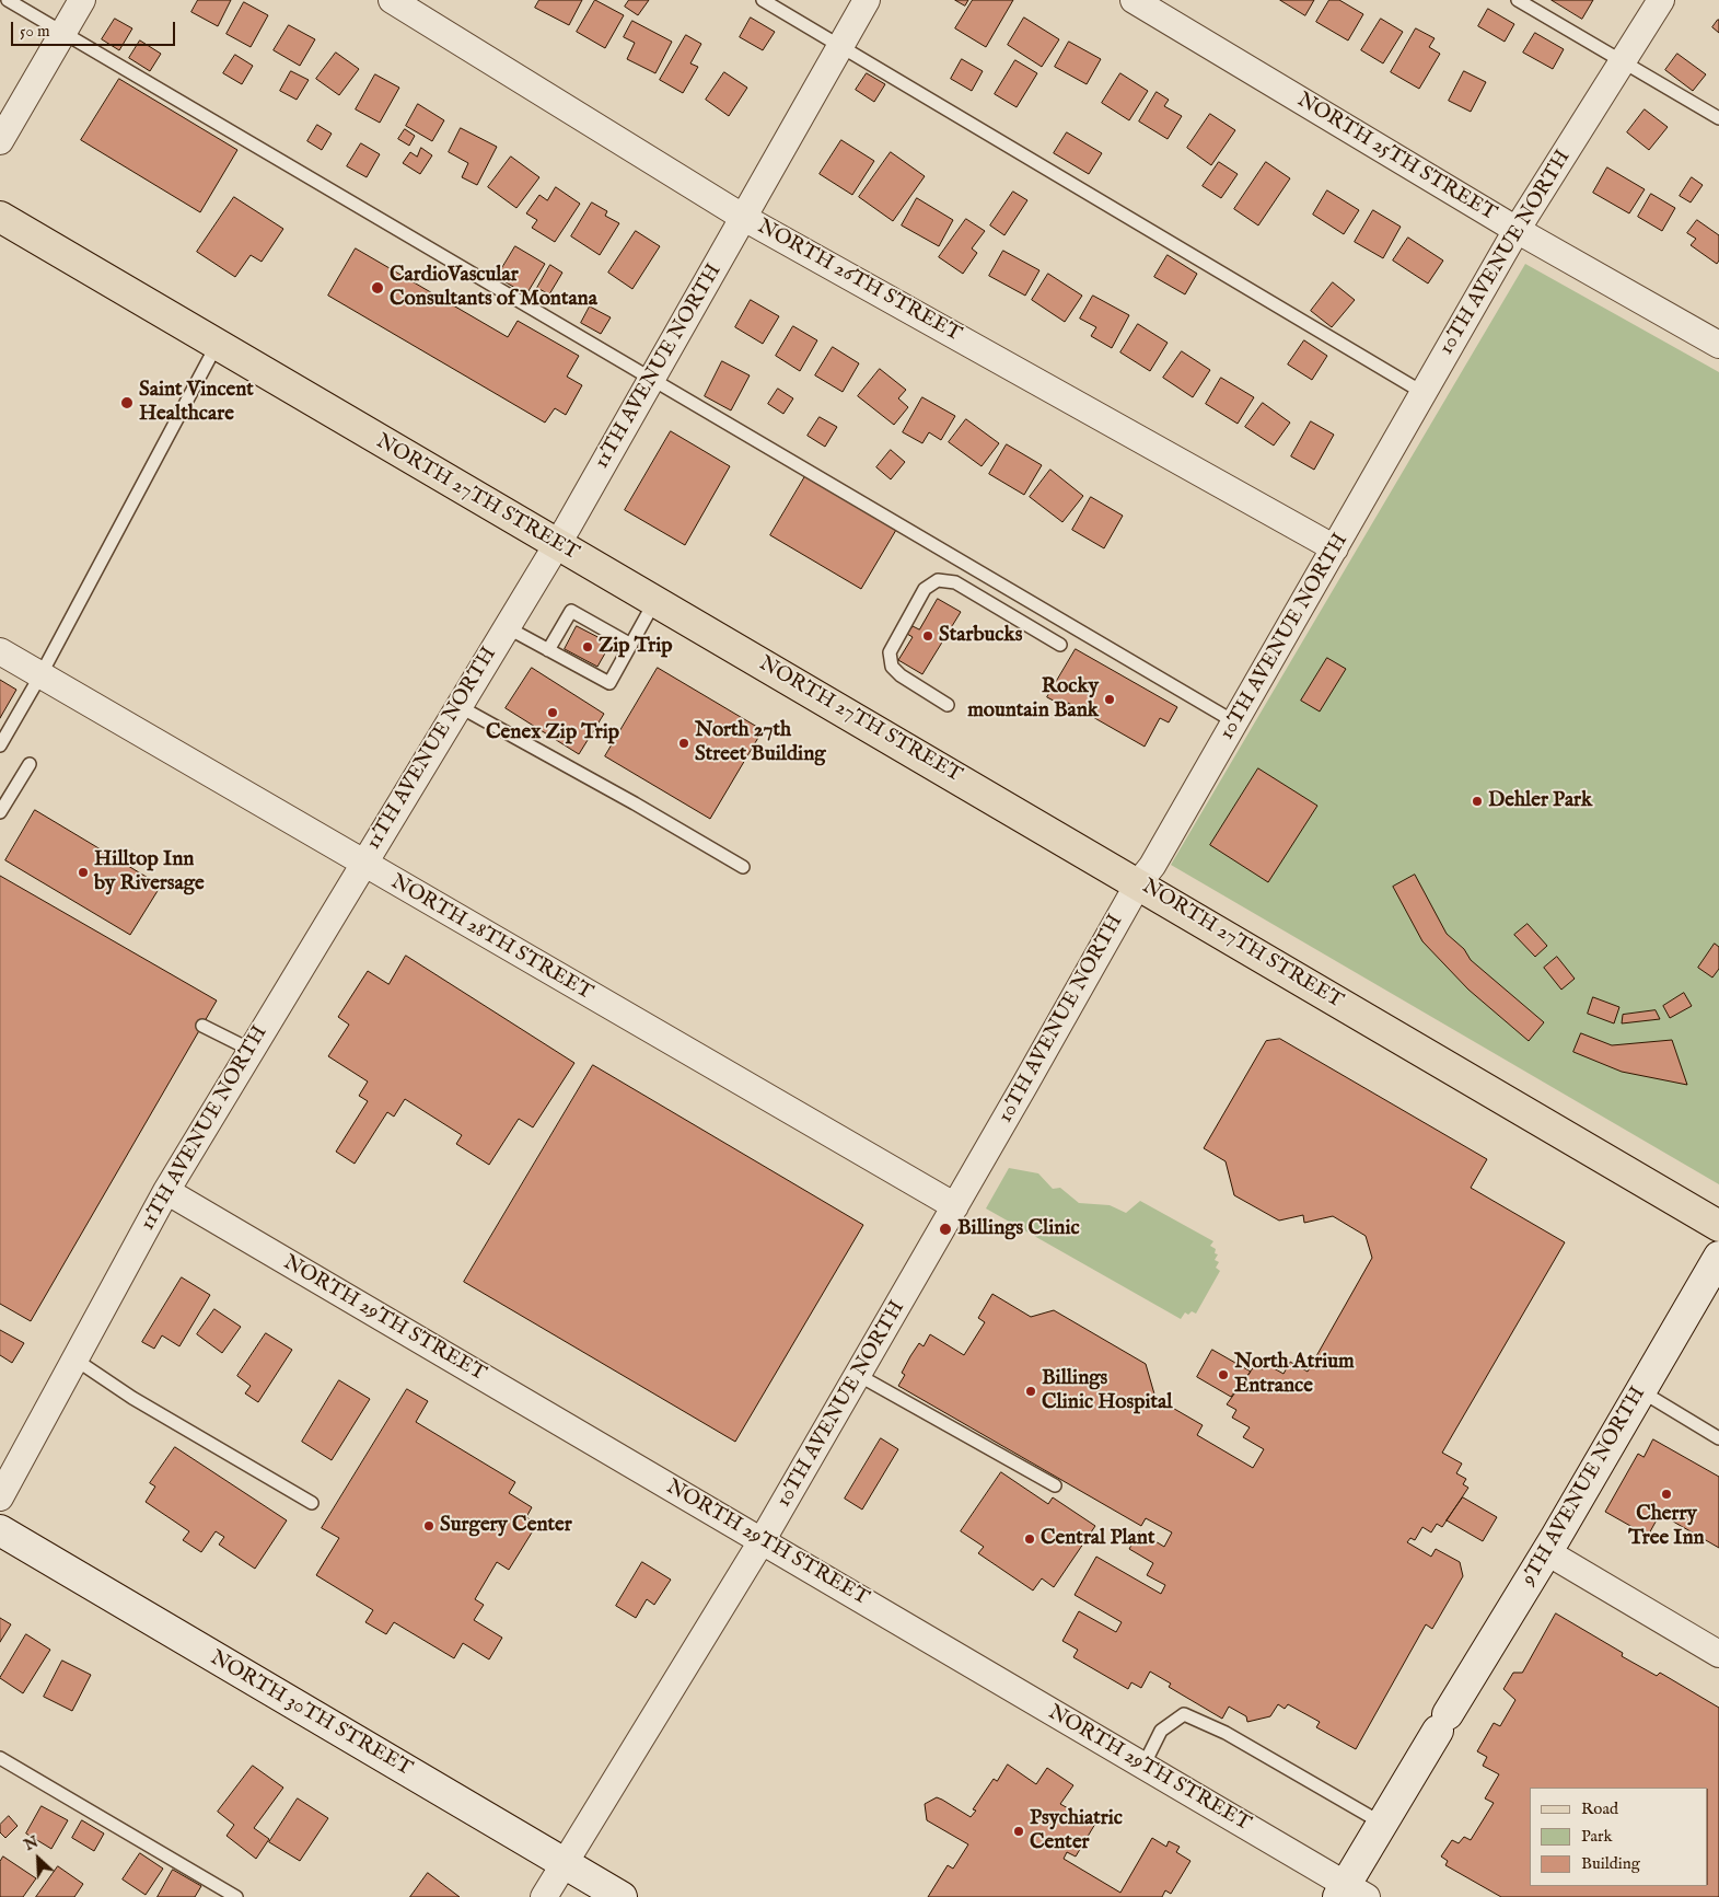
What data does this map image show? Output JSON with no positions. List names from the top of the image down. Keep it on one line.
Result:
{"streets":{"main road":["NORTH 27TH STREET"],"street":["NORTH 25TH STREET","10TH AVENUE NORTH","NORTH 26TH STREET","11TH AVENUE NORTH","NORTH 28TH STREET","NORTH 29TH STREET","9TH AVENUE NORTH","NORTH 30TH STREET"]},"crossings":[["NORTH 25TH STREET","10TH AVENUE NORTH"],["10TH AVENUE NORTH","NORTH 26TH STREET"],["10TH AVENUE NORTH","NORTH 27TH STREET"],["10TH AVENUE NORTH","NORTH 28TH STREET"],["10TH AVENUE NORTH","NORTH 29TH STREET"],["10TH AVENUE NORTH","NORTH 30TH STREET"],["NORTH 26TH STREET","11TH AVENUE NORTH"],["11TH AVENUE NORTH","NORTH 27TH STREET"],["11TH AVENUE NORTH","NORTH 28TH STREET"],["11TH AVENUE NORTH","NORTH 29TH STREET"],["NORTH 29TH STREET","9TH AVENUE NORTH"]],"places":["CardioVascular Consultants of Montana","Saint Vincent Healthcare","Starbucks","Zip Trip","Rocky mountain Bank","Cenex Zip Trip","North 27th Street Building","Dehler Park","Hilltop Inn by Riversage","Billings Clinic","North Atrium Entrance","Billings Clinic Hospital","Cherry Tree Inn","Surgery Center","Central Plant","Psychiatric Center"],"legend":["Road","Park","Building"],"scale_bar":"50 m","north":"top left"}
